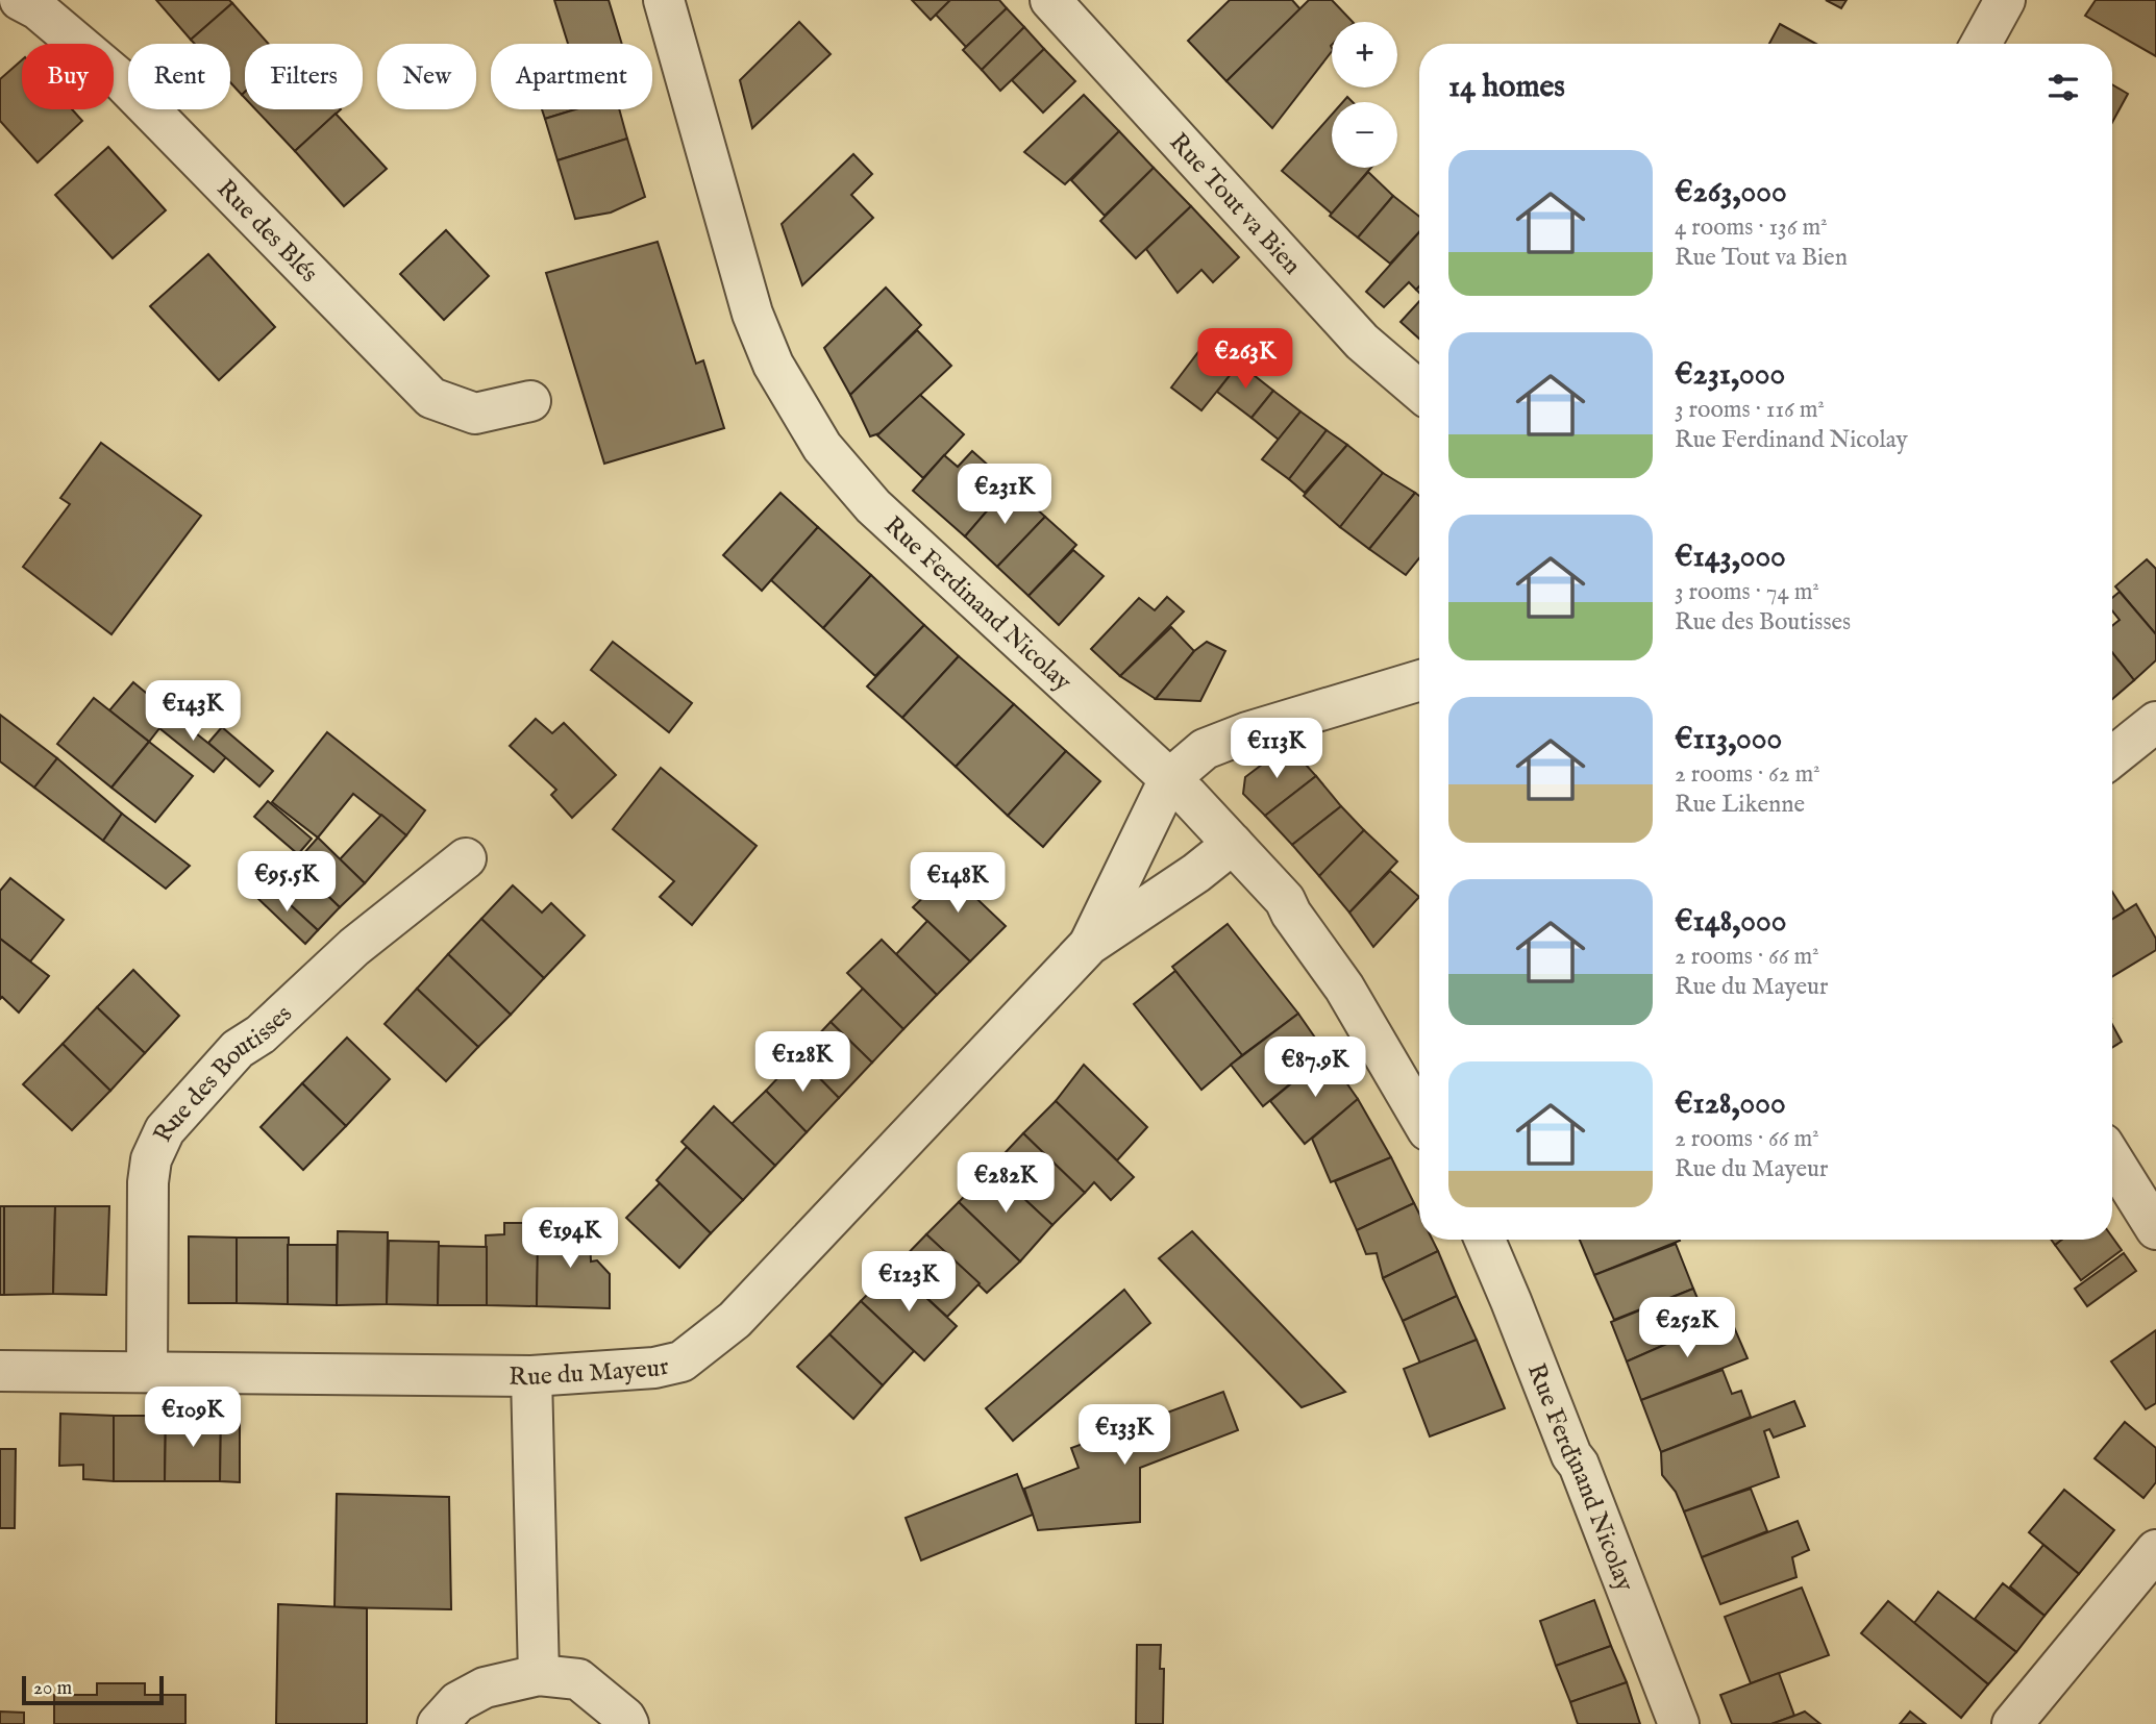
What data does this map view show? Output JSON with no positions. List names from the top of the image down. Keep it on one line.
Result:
{"streets":{"street":["Rue Tout va Bien","Rue des Blés","Rue Ferdinand Nicolay","Rue des Boutisses","Rue du Mayeur"]},"crossings":[["Rue Ferdinand Nicolay","Rue du Mayeur"],["Rue des Boutisses","Rue du Mayeur"]],"scale_bar":"20 m","page":{"map_buttons":["+","−"],"chip":["Buy","Rent","Filters","New","Apartment"],"heading":"14 homes","list":[{"name":"€263,000","note":"4 rooms · 136 m² · Rue Tout va Bien"},{"name":"€231,000","note":"3 rooms · 116 m² · Rue Ferdinand Nicolay"},{"name":"€143,000","note":"3 rooms · 74 m² · Rue des Boutisses"},{"name":"€113,000","note":"2 rooms · 62 m² · Rue Likenne"},{"name":"€148,000","note":"2 rooms · 66 m² · Rue du Mayeur"},{"name":"€128,000","note":"2 rooms · 66 m² · Rue du Mayeur"}],"price":["€263K","€231K","€143K","€113K","€95.5K","€148K","€128K","€87.9K","€282K","€194K","€123K","€252K","€109K","€133K"],"scale":"20 m"}}
